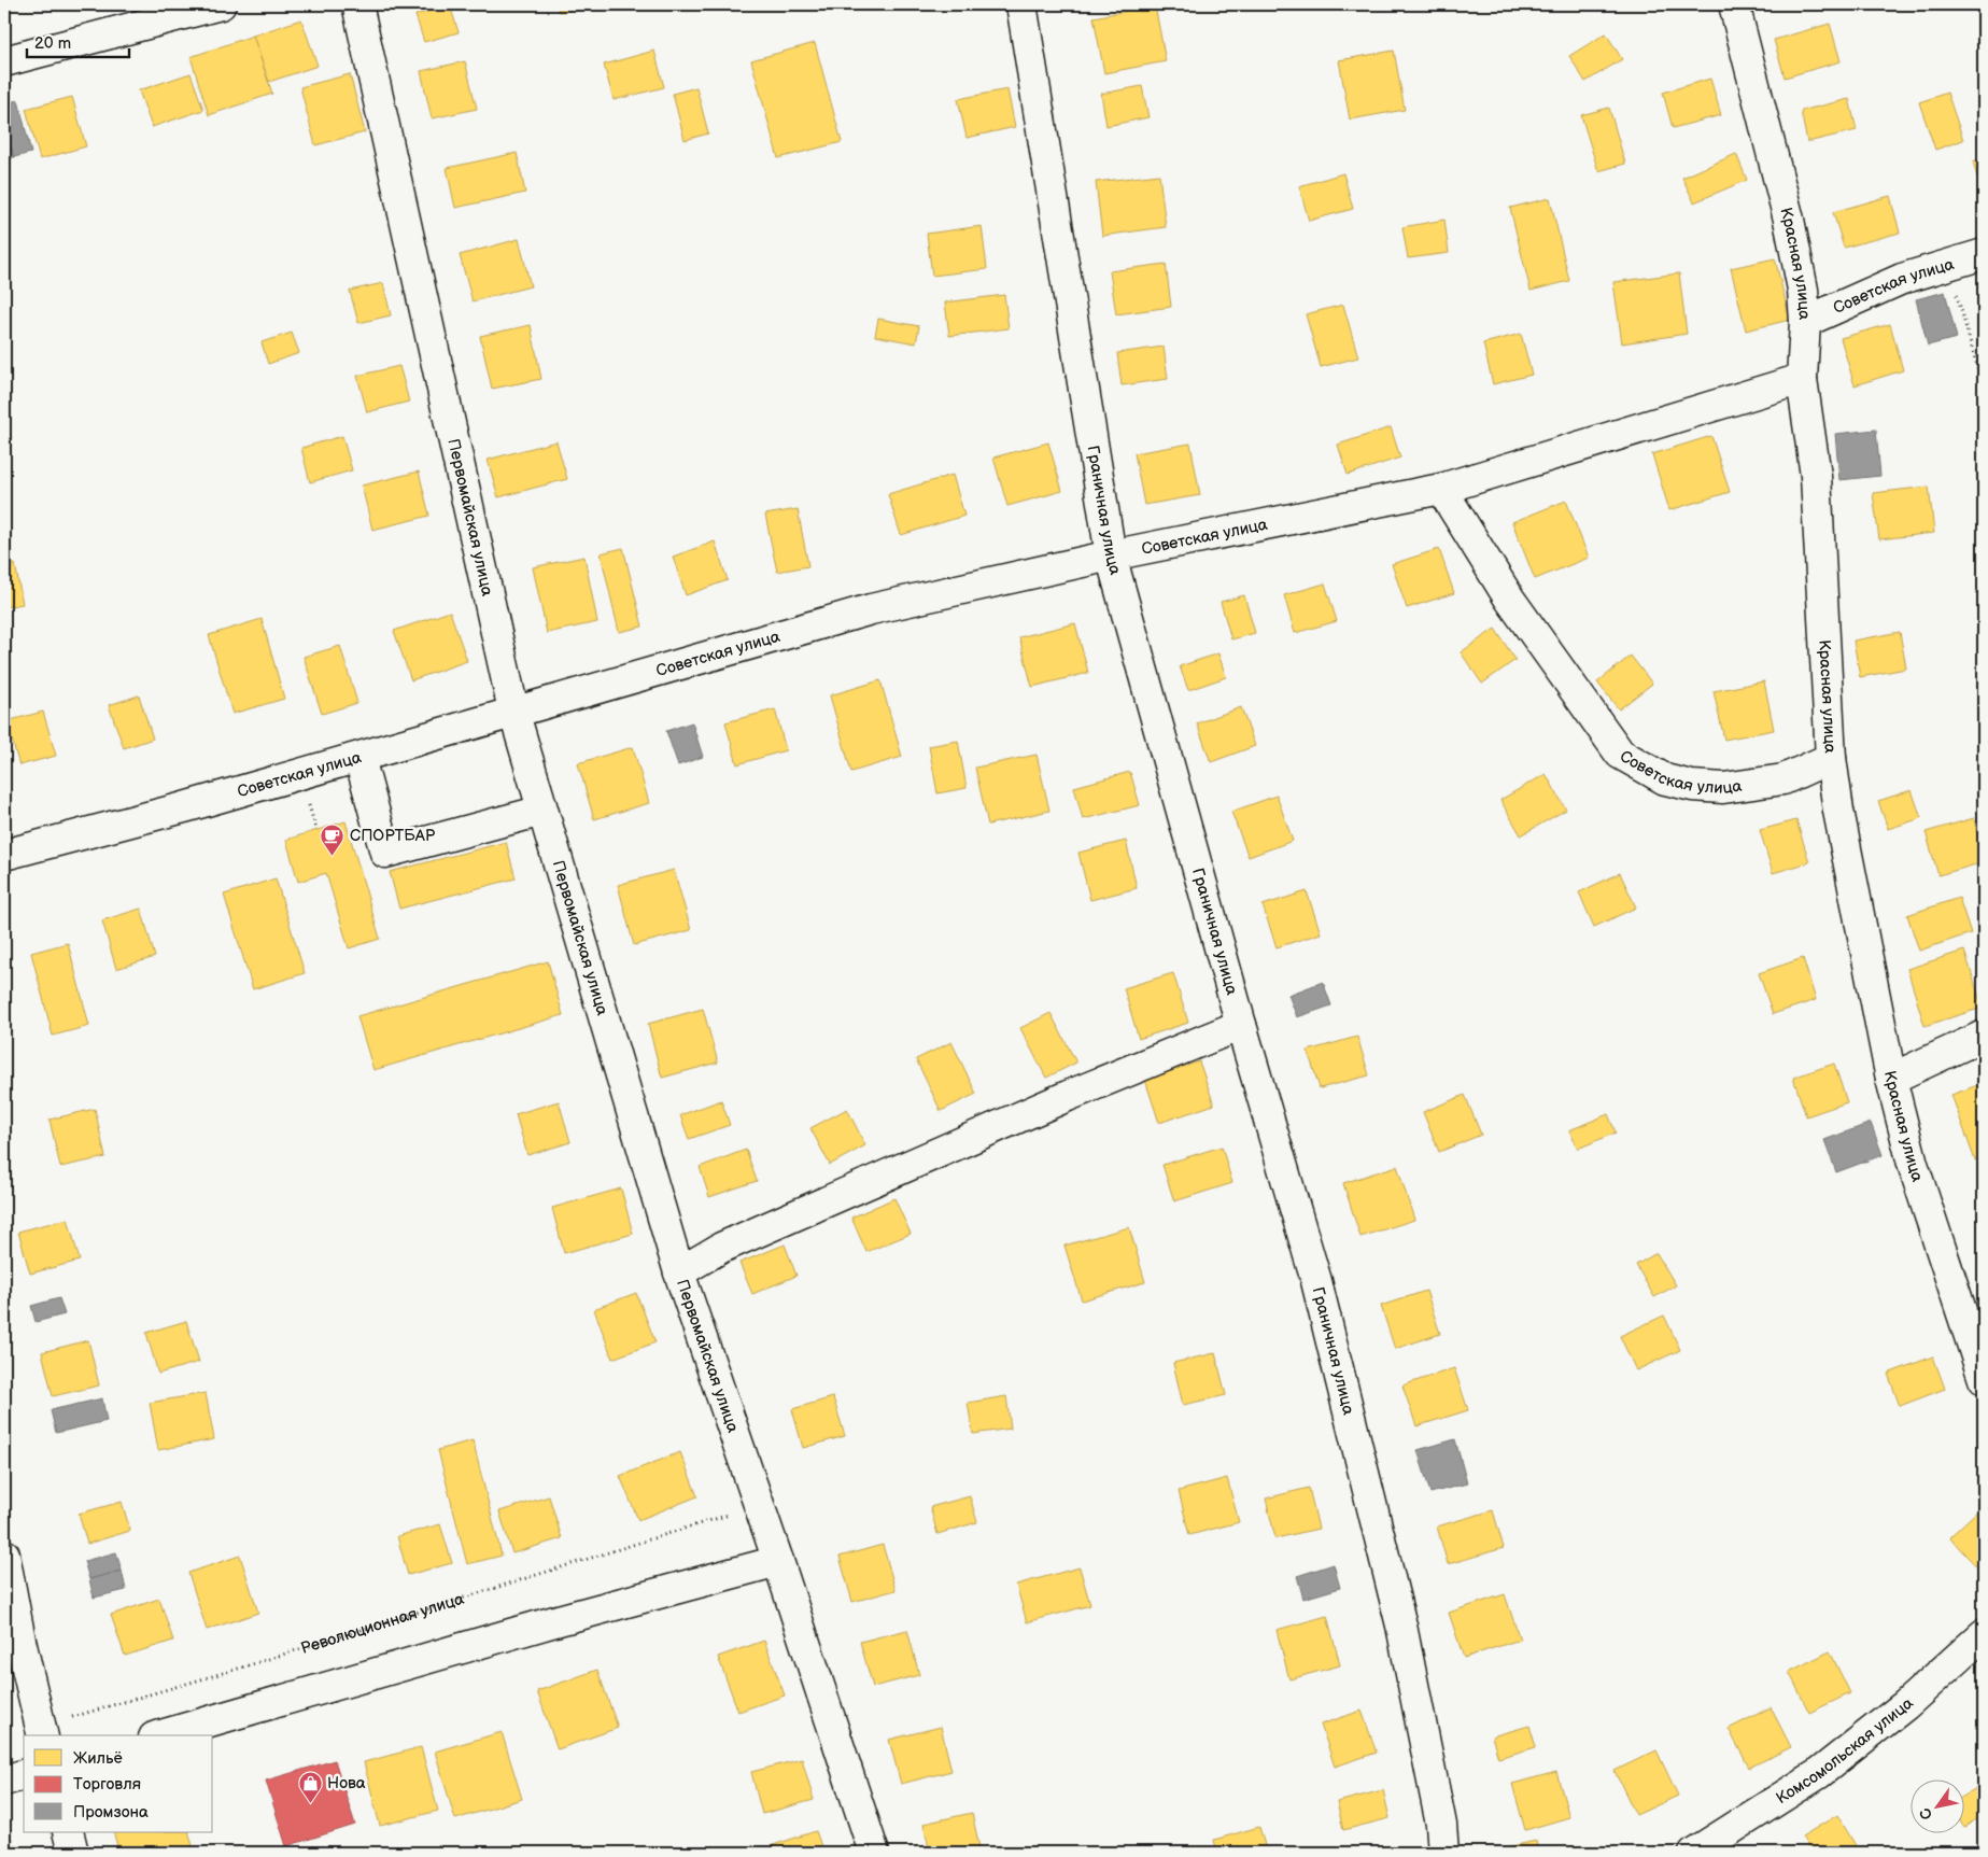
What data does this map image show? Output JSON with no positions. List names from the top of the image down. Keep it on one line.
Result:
{"streets":{"street":["Красная улица","Советская улица","Граничная улица","Первомайская улица","Комсомольская улица"],"path":["Революционная улица"]},"crossings":[["Красная улица","Советская улица"],["Советская улица","Граничная улица"],["Советская улица","Первомайская улица"],["Первомайская улица","Революционная улица"]],"places":{"cafe":["СПОРТБАР"],"shop":["Нова"]},"legend":["Жильё","Торговля","Промзона"],"scale_bar":"20 m","north":"bottom left"}
